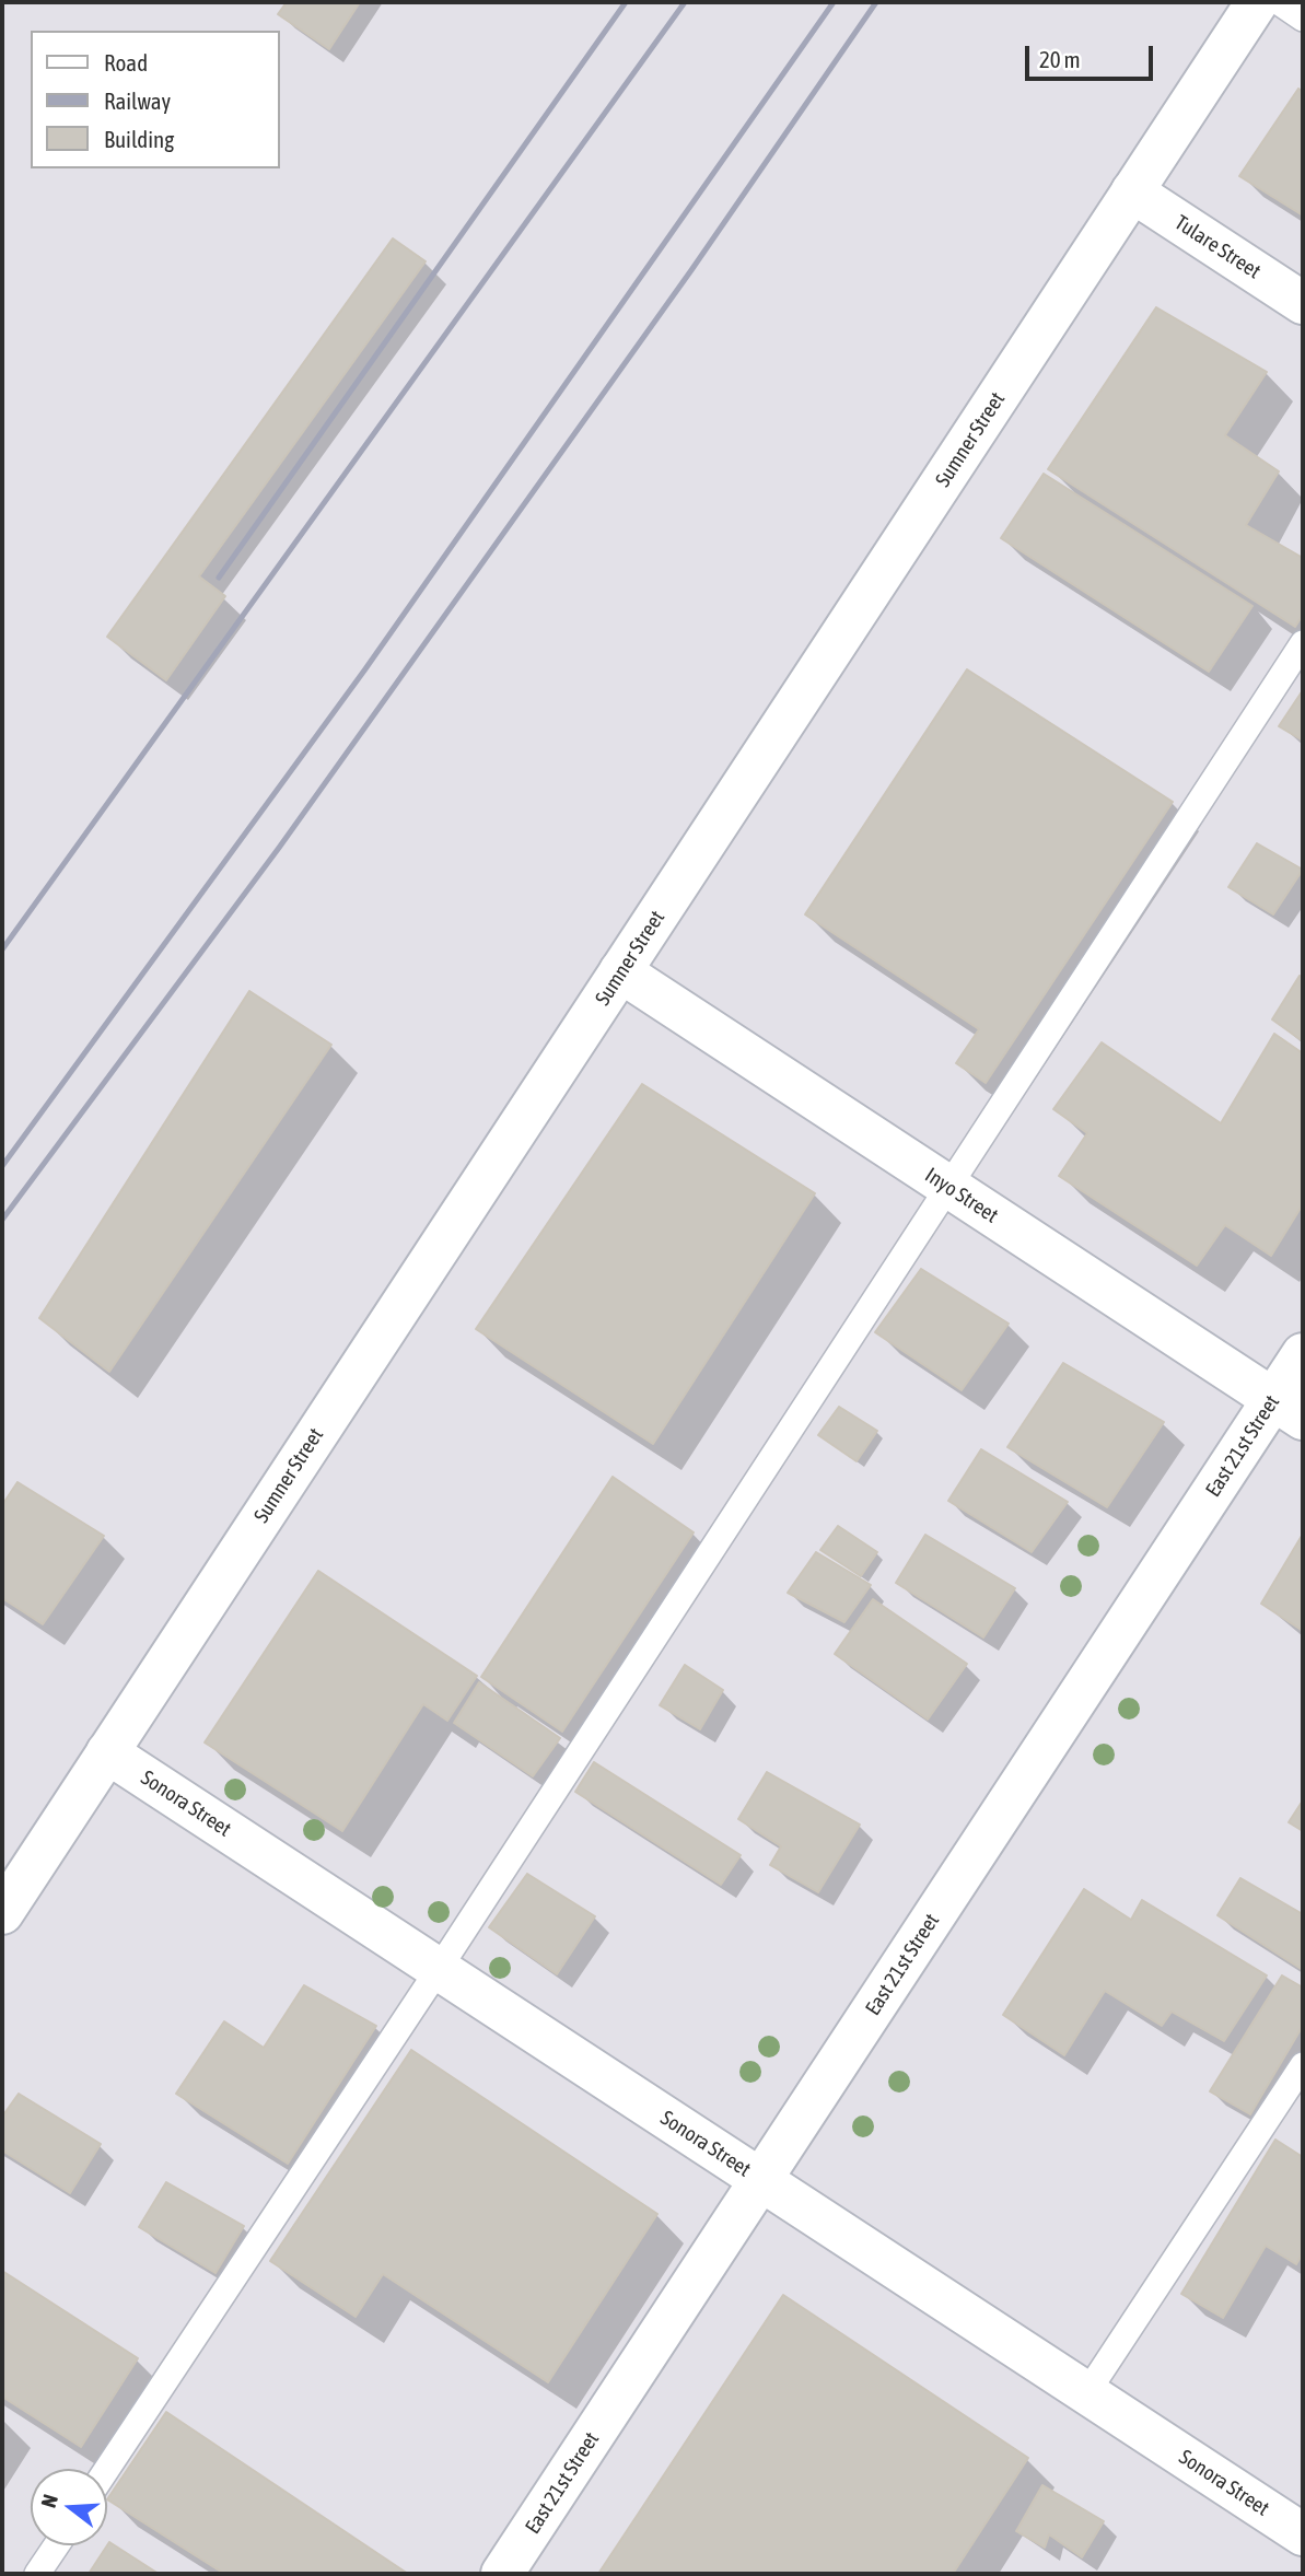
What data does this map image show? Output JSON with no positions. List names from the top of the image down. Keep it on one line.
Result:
{"streets":{"street":["Tulare Street","Sumner Street","Inyo Street","East 21st Street","Sonora Street"]},"crossings":[["Tulare Street","Sumner Street"],["Sumner Street","Inyo Street"],["Sumner Street","Sonora Street"],["Inyo Street","East 21st Street"],["East 21st Street","Sonora Street"]],"legend":["Road","Railway","Building"],"scale_bar":"20 m","north":"left"}
